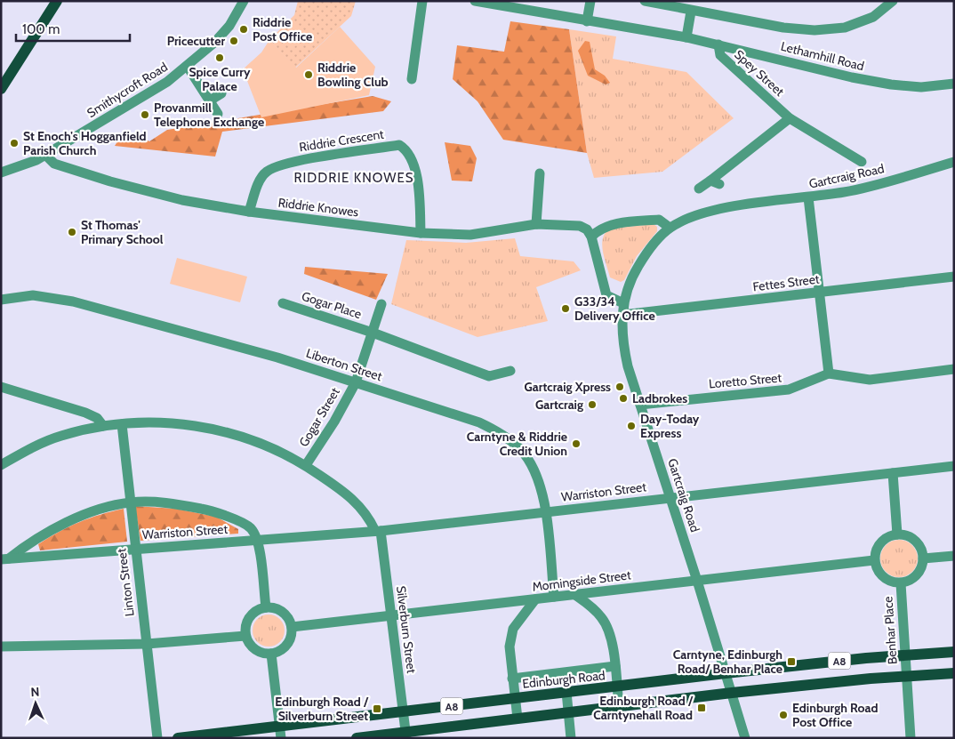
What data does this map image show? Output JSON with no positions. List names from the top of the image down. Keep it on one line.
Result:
{"streets":{"main road":["A8","Edinburgh Road"],"street":["Lethamhill Road","Spey Street","Smithycroft Road","Riddrie Crescent","Gartcraig Road","Riddrie Knowes","Fettes Street","Gogar Place","Liberton Street","Loretto Street","Gogar Street","Warriston Street","Morningside Street","Linton Street","Silverburn Street","Benhar Place"]},"crossings":[["Lethamhill Road","Spey Street"],["Smithycroft Road","Riddrie Knowes"],["Riddrie Crescent","Riddrie Knowes"],["Gartcraig Road","Fettes Street"],["Gartcraig Road","Loretto Street"],["Gartcraig Road","Warriston Street"],["Gartcraig Road","Morningside Street"],["Gartcraig Road","A8"],["Gartcraig Road","Edinburgh Road"],["Gogar Place","Gogar Street"],["Liberton Street","Gogar Street"],["Liberton Street","Warriston Street"],["Liberton Street","Morningside Street"],["Warriston Street","Linton Street"],["Warriston Street","Silverburn Street"],["Morningside Street","Silverburn Street"],["Morningside Street","Benhar Place"],["Silverburn Street","A8"],["Silverburn Street","Edinburgh Road"],["Benhar Place","A8"],["Benhar Place","Edinburgh Road"]],"districts":["RIDDRIE KNOWES"],"places":{"other":["Riddrie Post Office","Pricecutter","Spice Curry Palace","Riddrie Bowling Club","Provanmill Telephone Exchange","St Enoch's Hogganfield Parish Church","St Thomas' Primary School","G33/34 Delivery Office","Gartcraig Xpress","Ladbrokes","Gartcraig","Day-Today Express","Carntyne & Riddrie Credit Union","Edinburgh Road Post Office"],"transit":["Carntyne, Edinburgh Road/ Benhar Place","Edinburgh Road / Carntynehall Road","Edinburgh Road / Silverburn Street"]},"scale_bar":"100 m","north":"top"}
